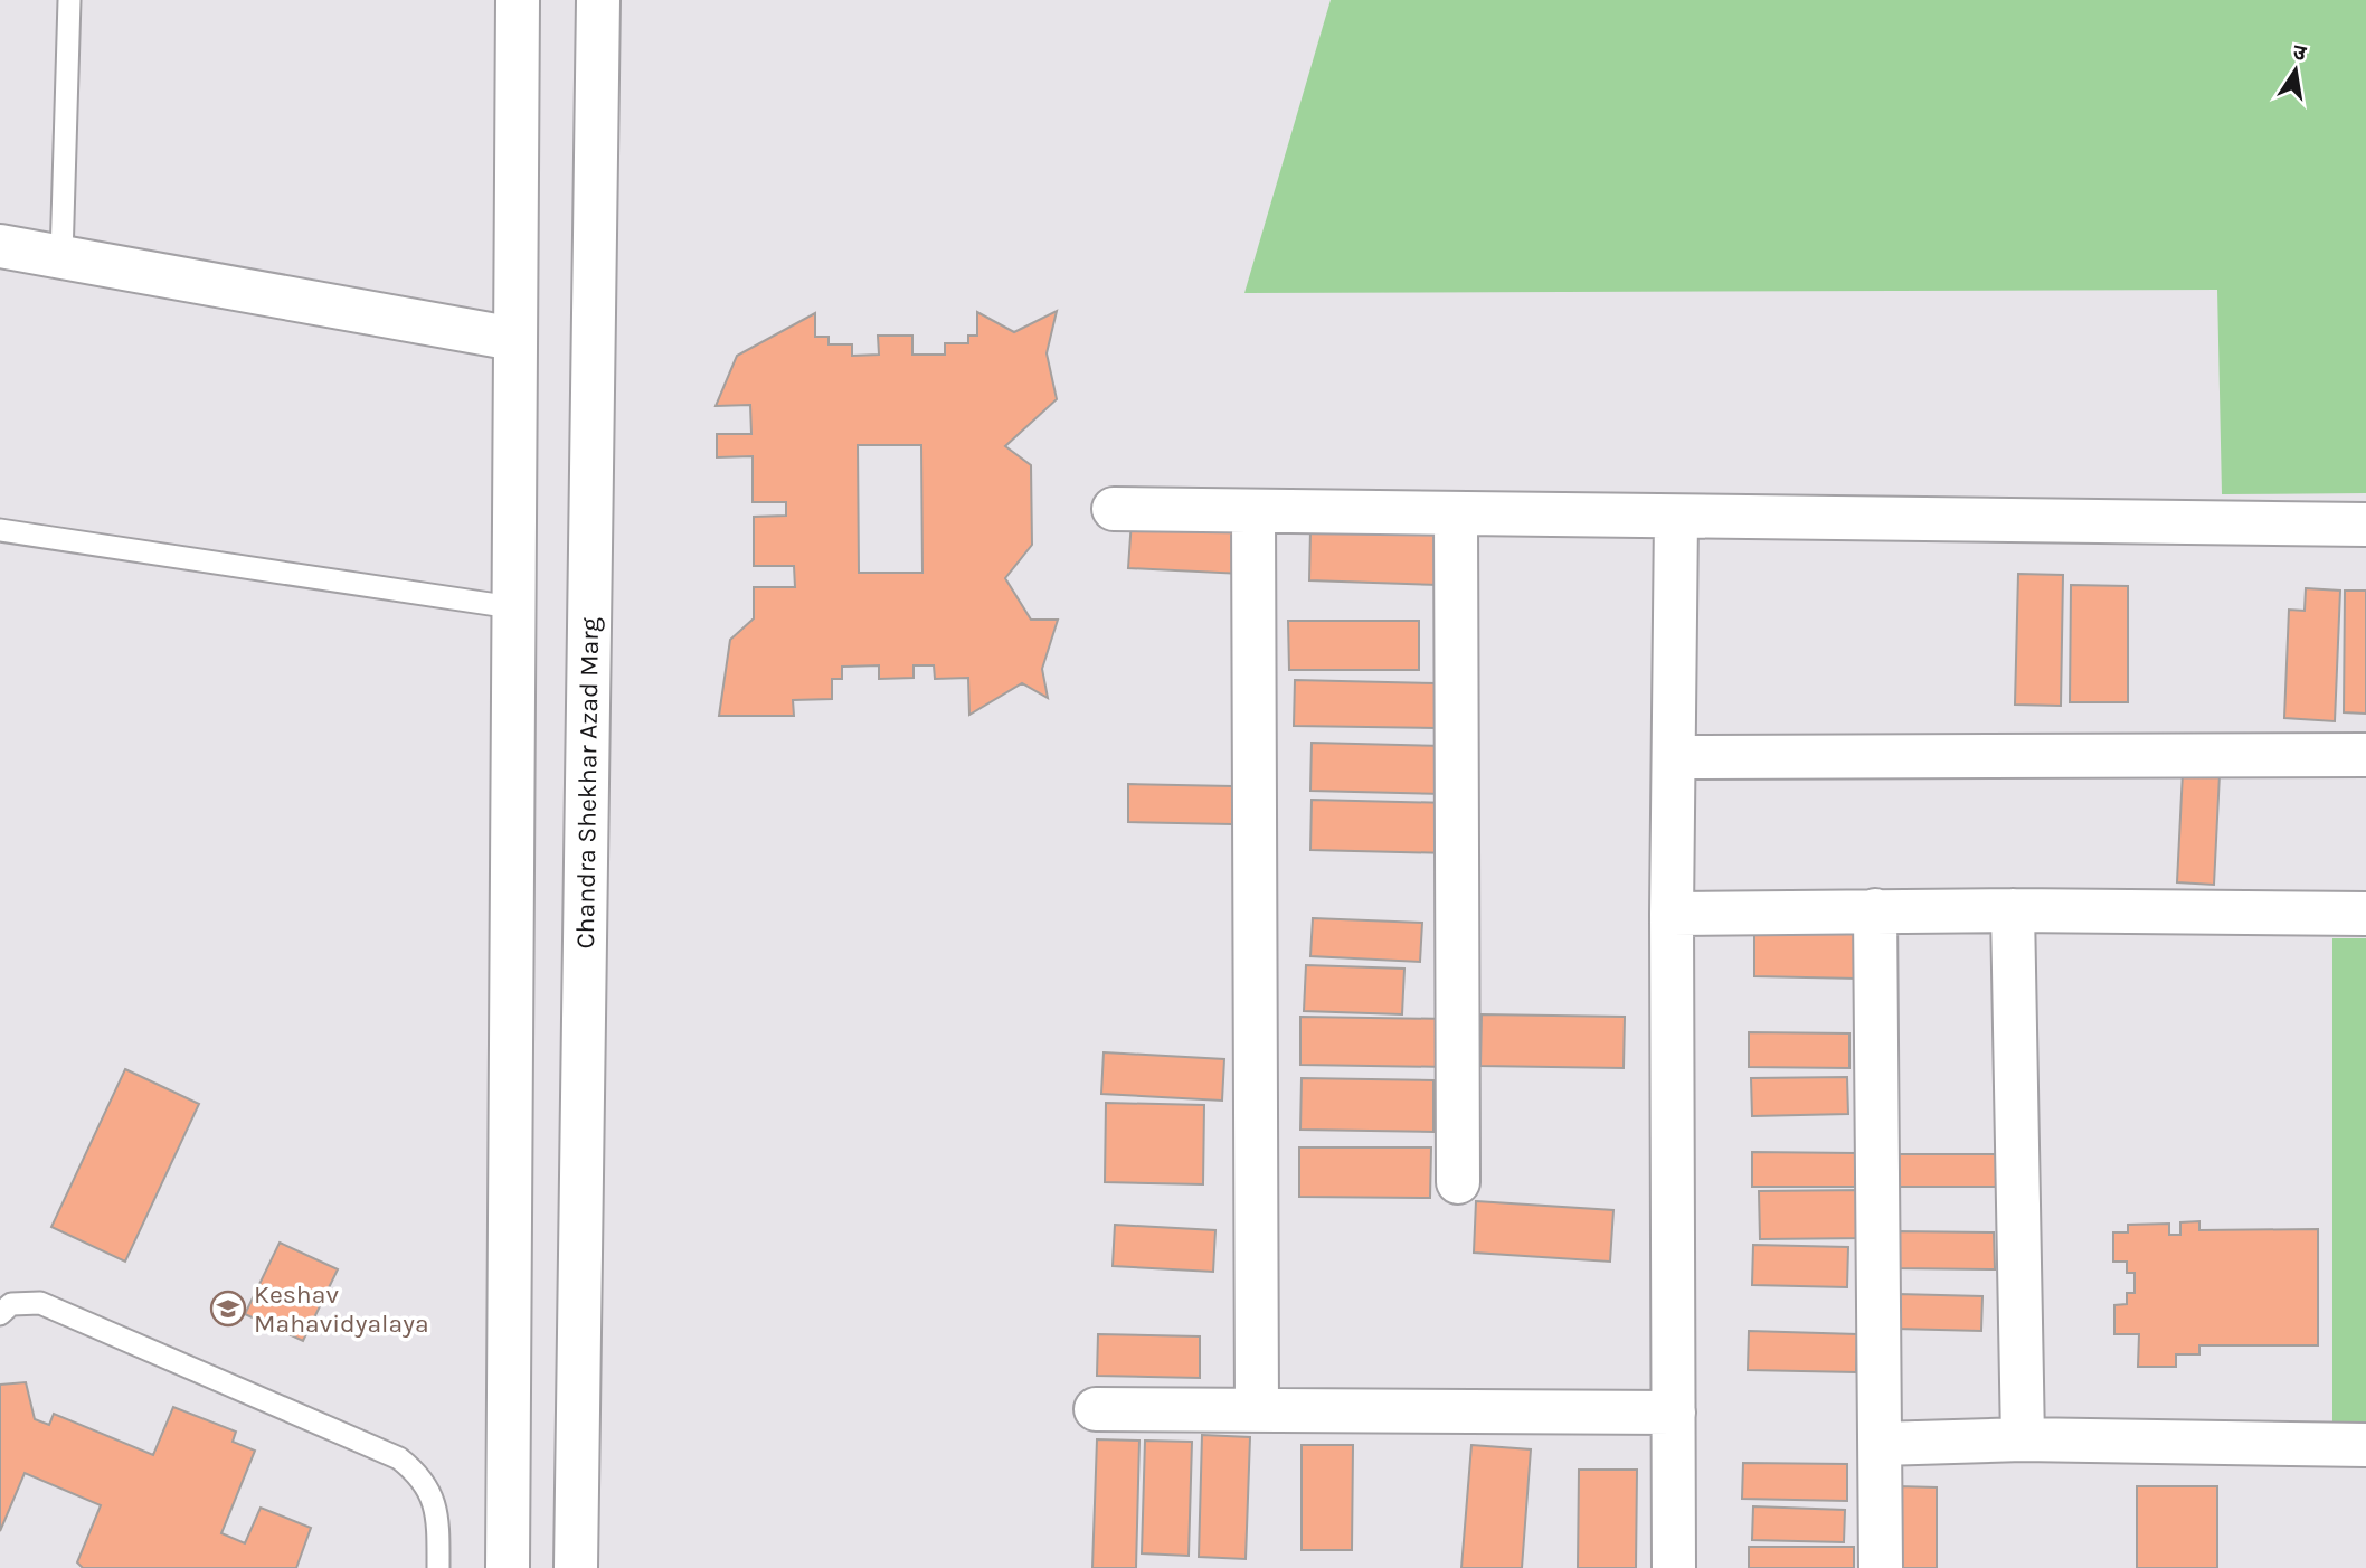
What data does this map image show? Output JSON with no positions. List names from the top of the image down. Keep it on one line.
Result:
{"streets":{"street":["Chandra Shekhar Azad Marg"]},"places":{"school or university":["Keshav Mahavidyalaya"]},"north":"top"}
